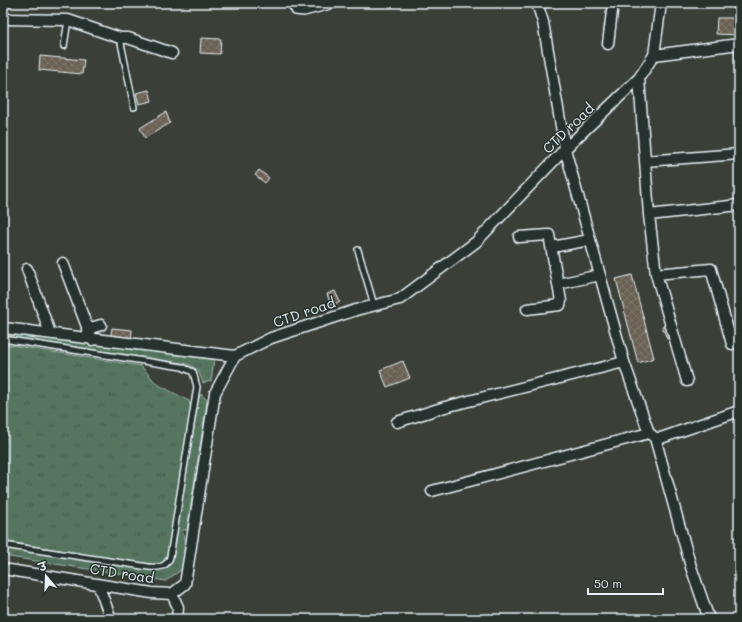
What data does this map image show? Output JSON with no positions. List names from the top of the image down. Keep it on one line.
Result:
{"streets":{"street":["CTD road"]},"scale_bar":"50 m","north":"top"}
